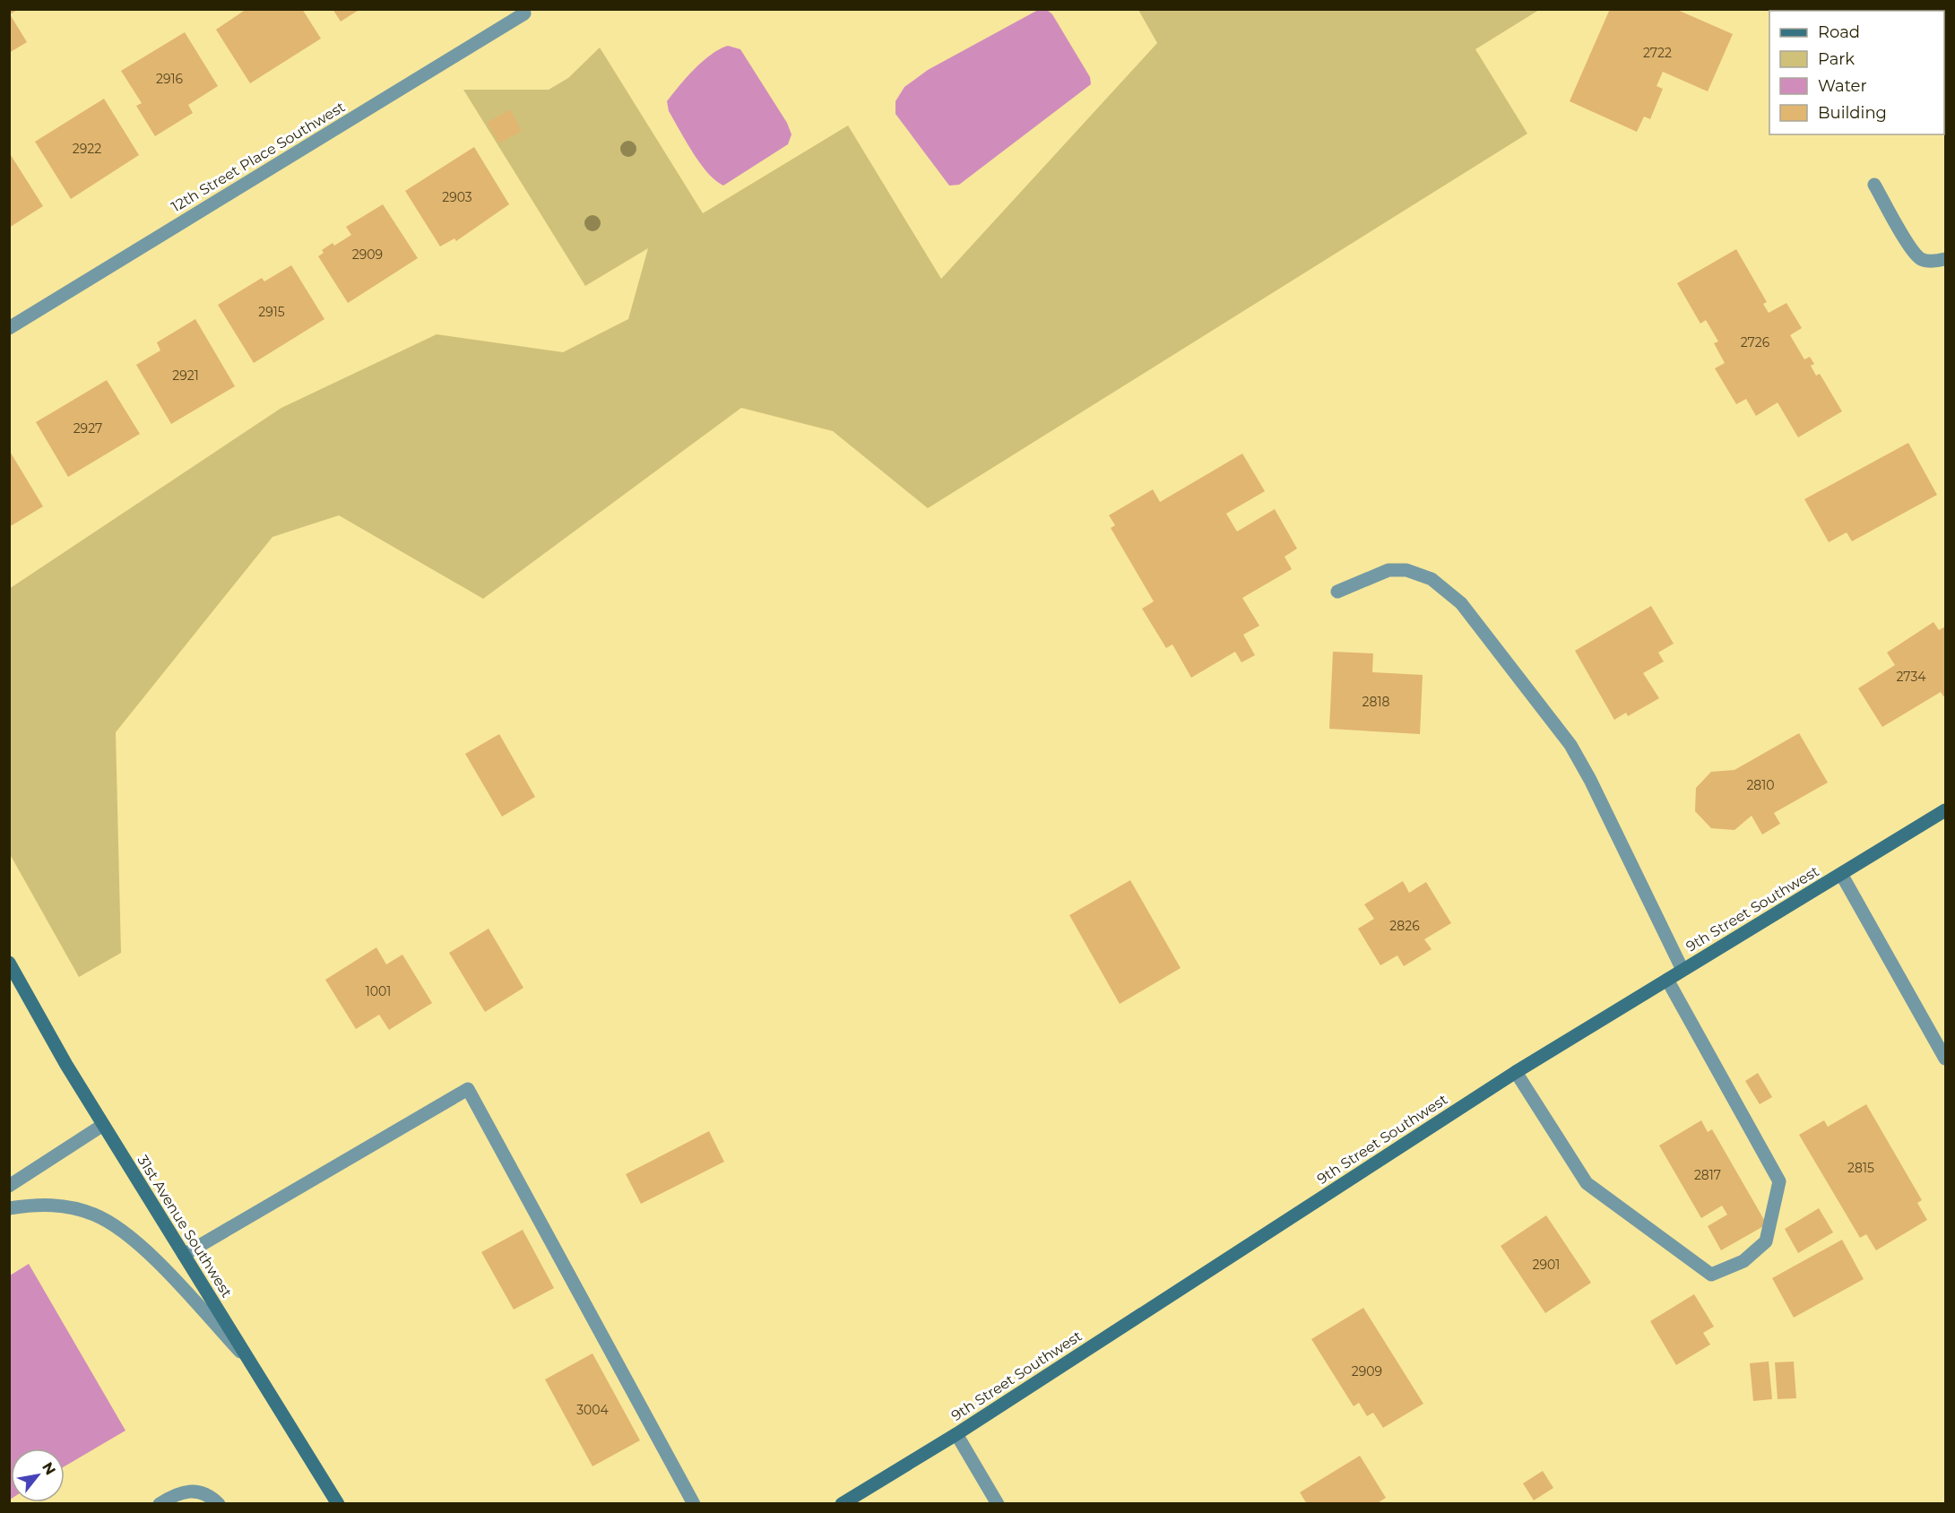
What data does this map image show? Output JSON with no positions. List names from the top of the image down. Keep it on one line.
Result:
{"streets":{"main road":["9th Street Southwest","31st Avenue Southwest"],"street":["12th Street Place Southwest"]},"house_numbers":["2722","2916","2922","2903","2909","2915","2726","2921","2927","2734","2818","2810","2826","1001","2815","2817","2901","2909","3004"],"legend":["Road","Park","Water","Building"],"north":"top right"}
